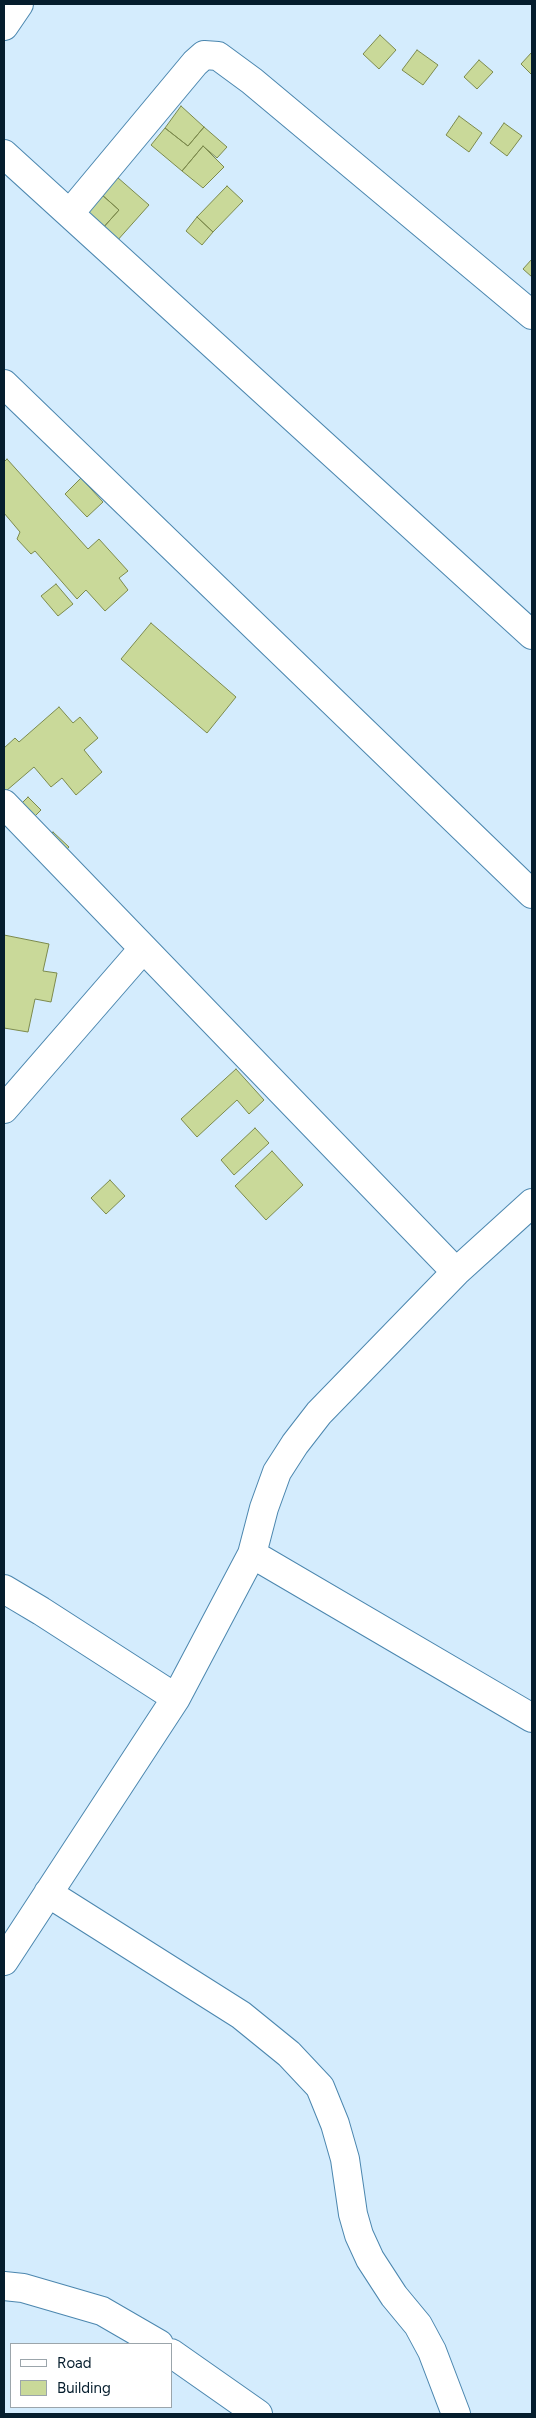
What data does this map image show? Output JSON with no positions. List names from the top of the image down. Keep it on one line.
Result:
{"legend":["Road","Building"]}
